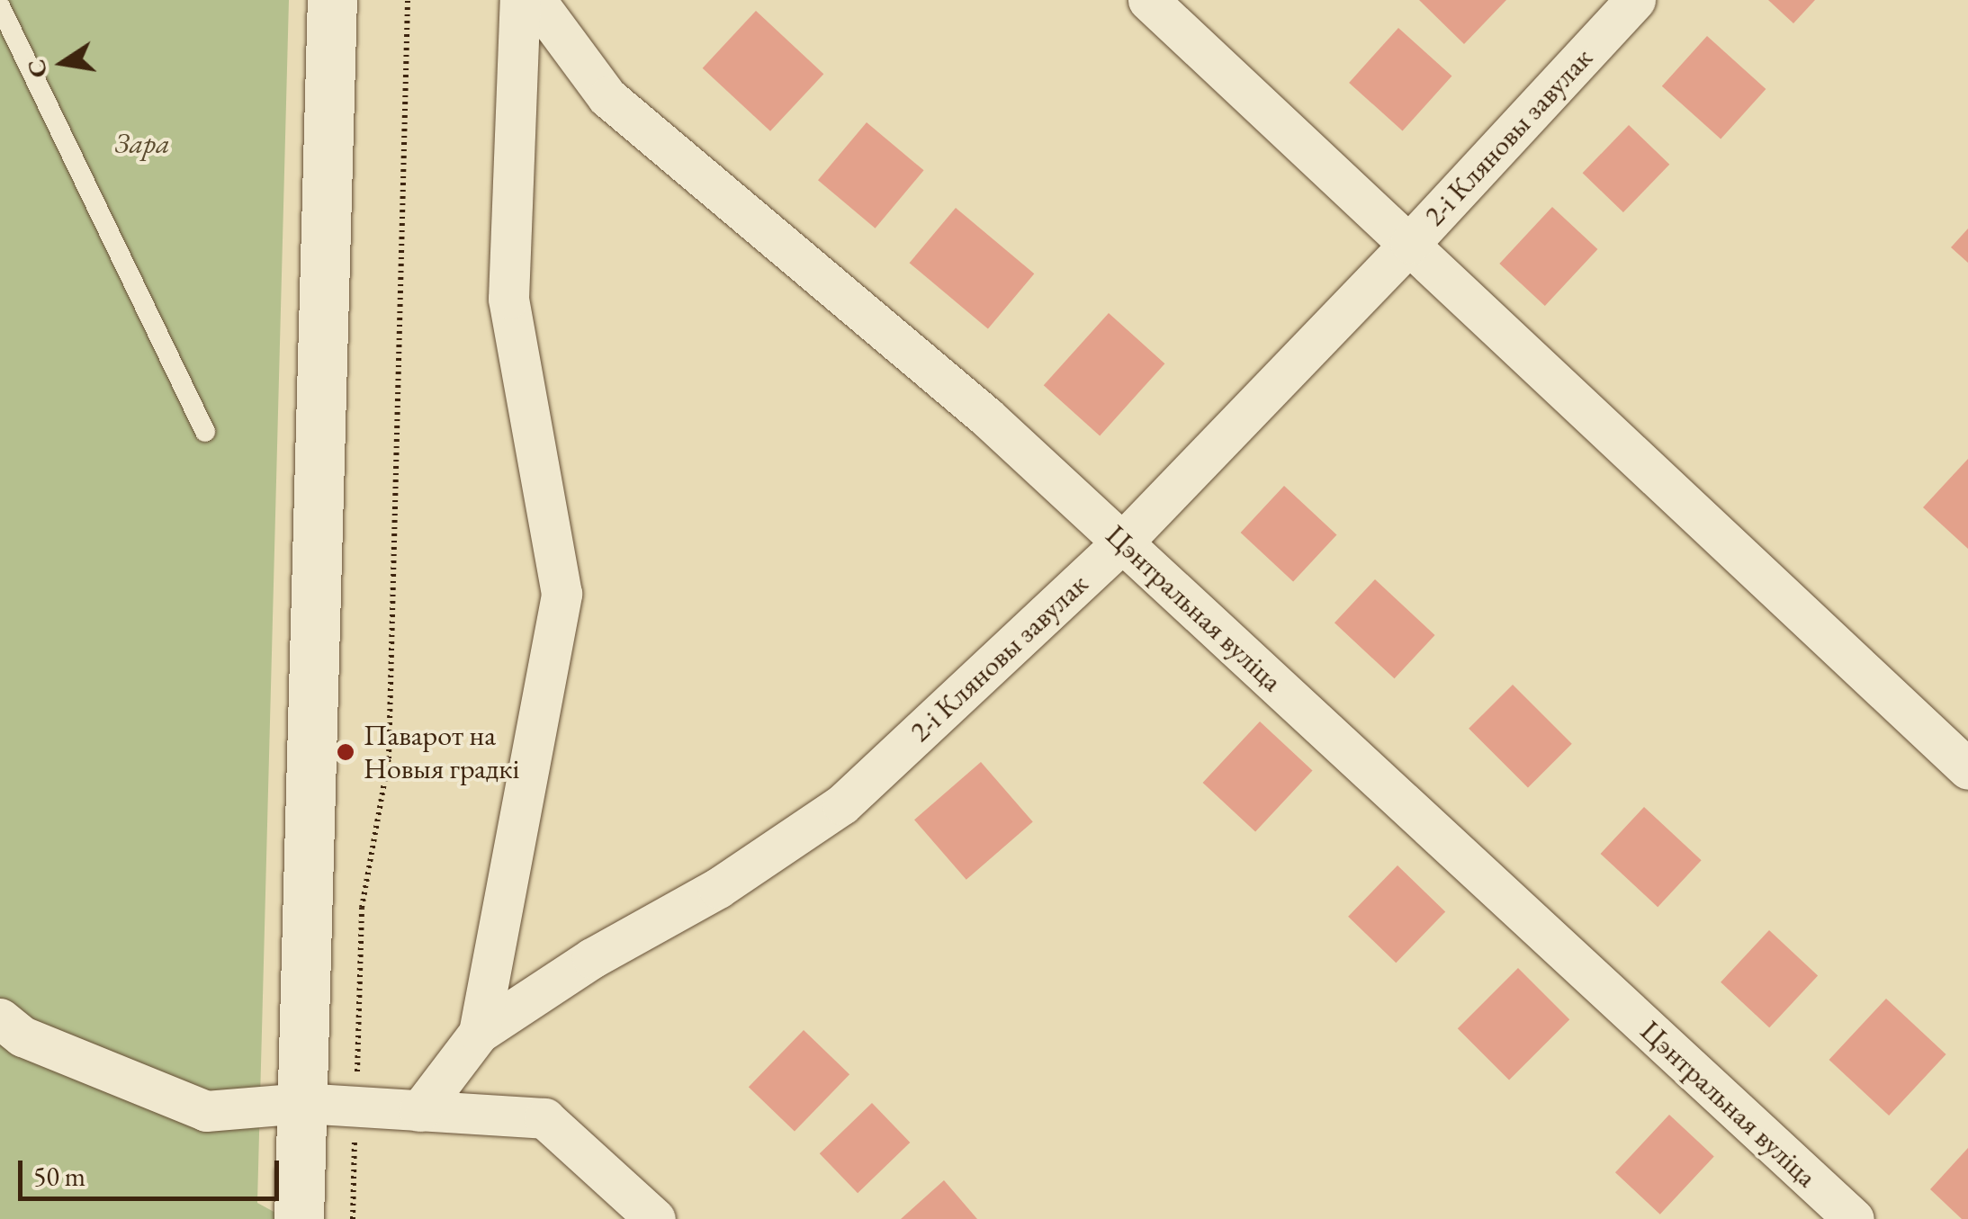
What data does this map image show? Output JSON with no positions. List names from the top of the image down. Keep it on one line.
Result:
{"streets":{"street":["2-і Кляновы завулак","Цэнтральная вуліца"]},"crossings":[["2-і Кляновы завулак","Цэнтральная вуліца"]],"parks":["Зара"],"places":["Паварот на Новыя градкі"],"scale_bar":"50 m","north":"left"}
